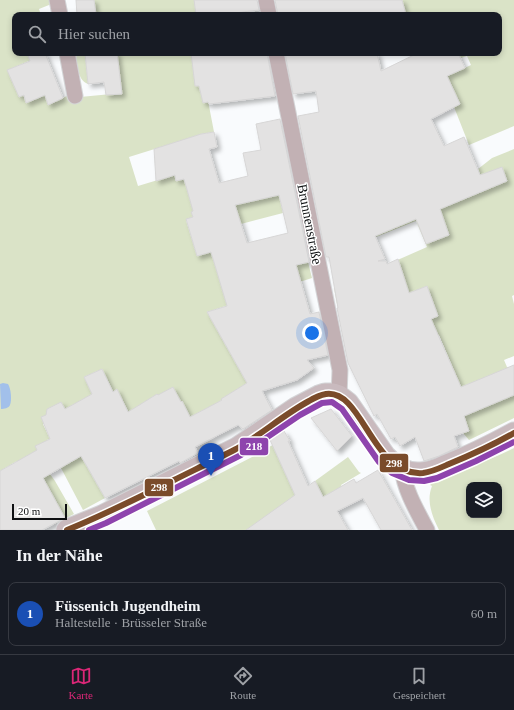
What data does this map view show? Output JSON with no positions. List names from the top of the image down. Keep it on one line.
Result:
{"streets":{"street":["Brunnenstraße"]},"lines":["transit line 298","transit line 218"],"scale_bar":"20 m","page":{"search":"Hier suchen","pins":"1","scale":"20 m","heading":"In der Nähe","list":[{"mark":"1","name":"Füssenich Jugendheim","note":"Haltestelle · Brüsseler Straße","value":"60 m"}],"nav":["Karte","Route","Gespeichert"]}}
